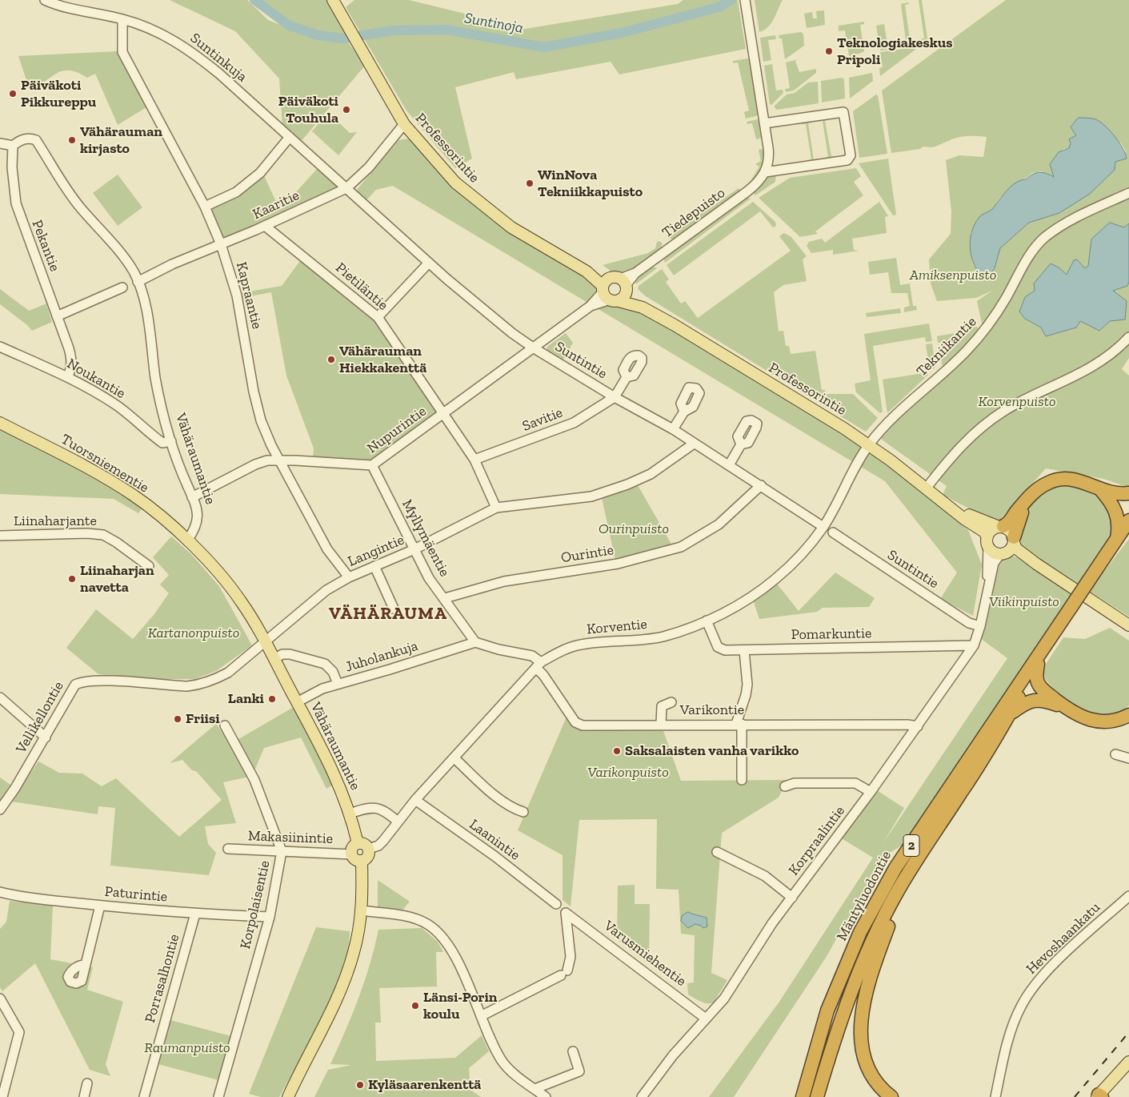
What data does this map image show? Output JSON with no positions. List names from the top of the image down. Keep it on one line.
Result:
{"streets":{"highway":["2","Mäntyluodontie"],"main road":["Professorintie","Vähäraumantie","Tuorsniementie"],"street":["Suntinkuja","Kaaritie","Tiedepuisto","Pekantie","Pietiläntie","Kapraantie","Tekniikantie","Suntintie","Noukantie","Savitie","Nupurintie","Liinaharjante","Myllymäentie","Langintie","Ourintie","Korventie","Pomarkuntie","Juholankuja","Varikontie","Vellikellontie","Makasiinintie","Laanintie","Korpraalintie","Paturintie","Korpolaisentie","Hevoshaankatu","Varusmiehentie","Porrasalhontie"]},"crossings":[["Suntinkuja","Kaaritie"],["Suntinkuja","Kapraantie"],["Suntinkuja","Suntintie"],["Professorintie","Kaaritie"],["Professorintie","Tiedepuisto"],["Professorintie","Tekniikantie"],["Professorintie","Nupurintie"],["Professorintie","Korventie"],["Professorintie","Korpraalintie"],["Kaaritie","Pietiläntie"],["Kaaritie","Kapraantie"],["Kaaritie","Suntintie"],["Kaaritie","Vähäraumantie"],["Pekantie","Noukantie"],["Pekantie","Vähäraumantie"],["Pietiläntie","Savitie"],["Pietiläntie","Nupurintie"],["Pietiläntie","Langintie"],["Kapraantie","Nupurintie"],["Kapraantie","Langintie"],["Tekniikantie","Korventie"],["Suntintie","Savitie"],["Suntintie","Nupurintie"],["Suntintie","Langintie"],["Suntintie","Ourintie"],["Suntintie","Korventie"],["Suntintie","Korpraalintie"],["Noukantie","Vähäraumantie"],["Nupurintie","Vähäraumantie"],["Nupurintie","Myllymäentie"],["Vähäraumantie","Tuorsniementie"],["Vähäraumantie","Langintie"],["Vähäraumantie","Korventie"],["Vähäraumantie","Juholankuja"],["Vähäraumantie","Makasiinintie"],["Myllymäentie","Langintie"],["Myllymäentie","Ourintie"],["Myllymäentie","Juholankuja"],["Langintie","Vellikellontie"],["Korventie","Pomarkuntie"],["Korventie","Varikontie"],["Korventie","Makasiinintie"],["Korventie","Laanintie"],["Pomarkuntie","Korpraalintie"],["Varikontie","Korpraalintie"],["Makasiinintie","Korpolaisentie"],["Korpraalintie","Varusmiehentie"],["Paturintie","Korpolaisentie"],["Paturintie","Porrasalhontie"]],"districts":["VÄHÄRAUMA"],"water":["Suntinoja"],"parks":["Amiksenpuisto","Korvenpuisto","Ourinpuisto","Viikinpuisto","Kartanonpuisto","Varikonpuisto","Raumanpuisto"],"places":["Teknologiakeskus Pripoli","Päiväkoti Pikkureppu","Päiväkoti Touhula","Vähärauman kirjasto","WinNova Tekniikkapuisto","Vähärauman Hiekkakenttä","Liinaharjan navetta","Lanki","Friisi","Saksalaisten vanha varikko","Länsi-Porin koulu","Kyläsaarenkenttä"]}
